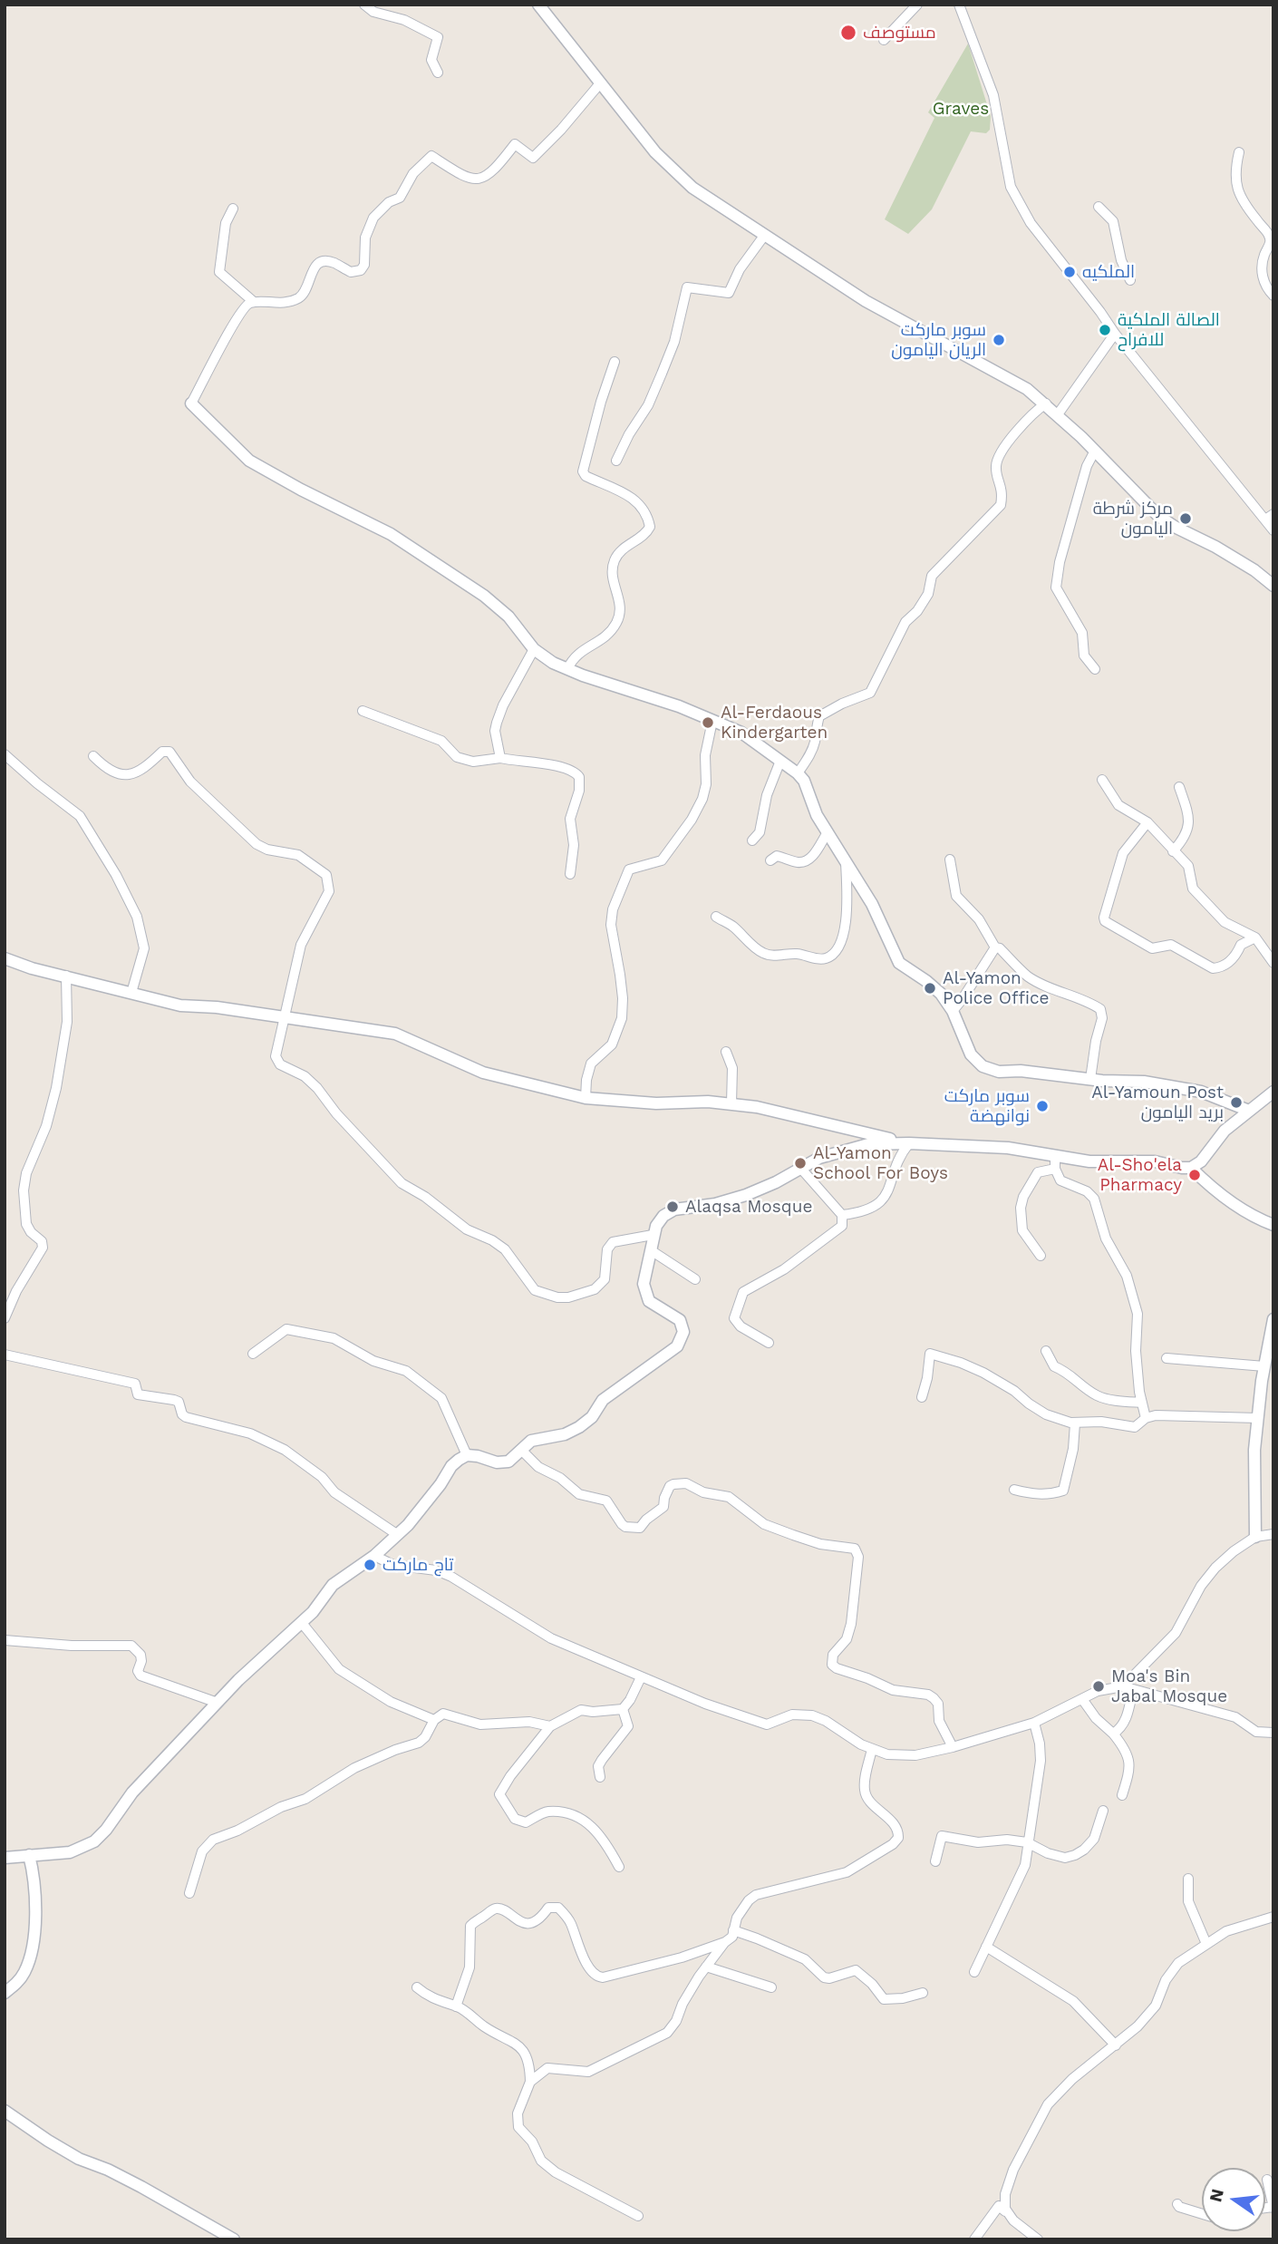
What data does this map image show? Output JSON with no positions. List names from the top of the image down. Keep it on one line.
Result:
{"parks":["Graves"],"places":["مستوصف","الملكيه","الصالة الملكية للافراح","سوبر ماركت الريان اليامون","مركز شرطة اليامون","Al-Ferdaous Kindergarten","Al-Yamon Police Office","Al-Yamoun Post بريد اليامون","سوبر ماركت نوانهضة","Al-Yamon School For Boys","Al-Sho'ela Pharmacy","Alaqsa Mosque","تاج ماركت","Moa's Bin Jabal Mosque"],"north":"left"}
